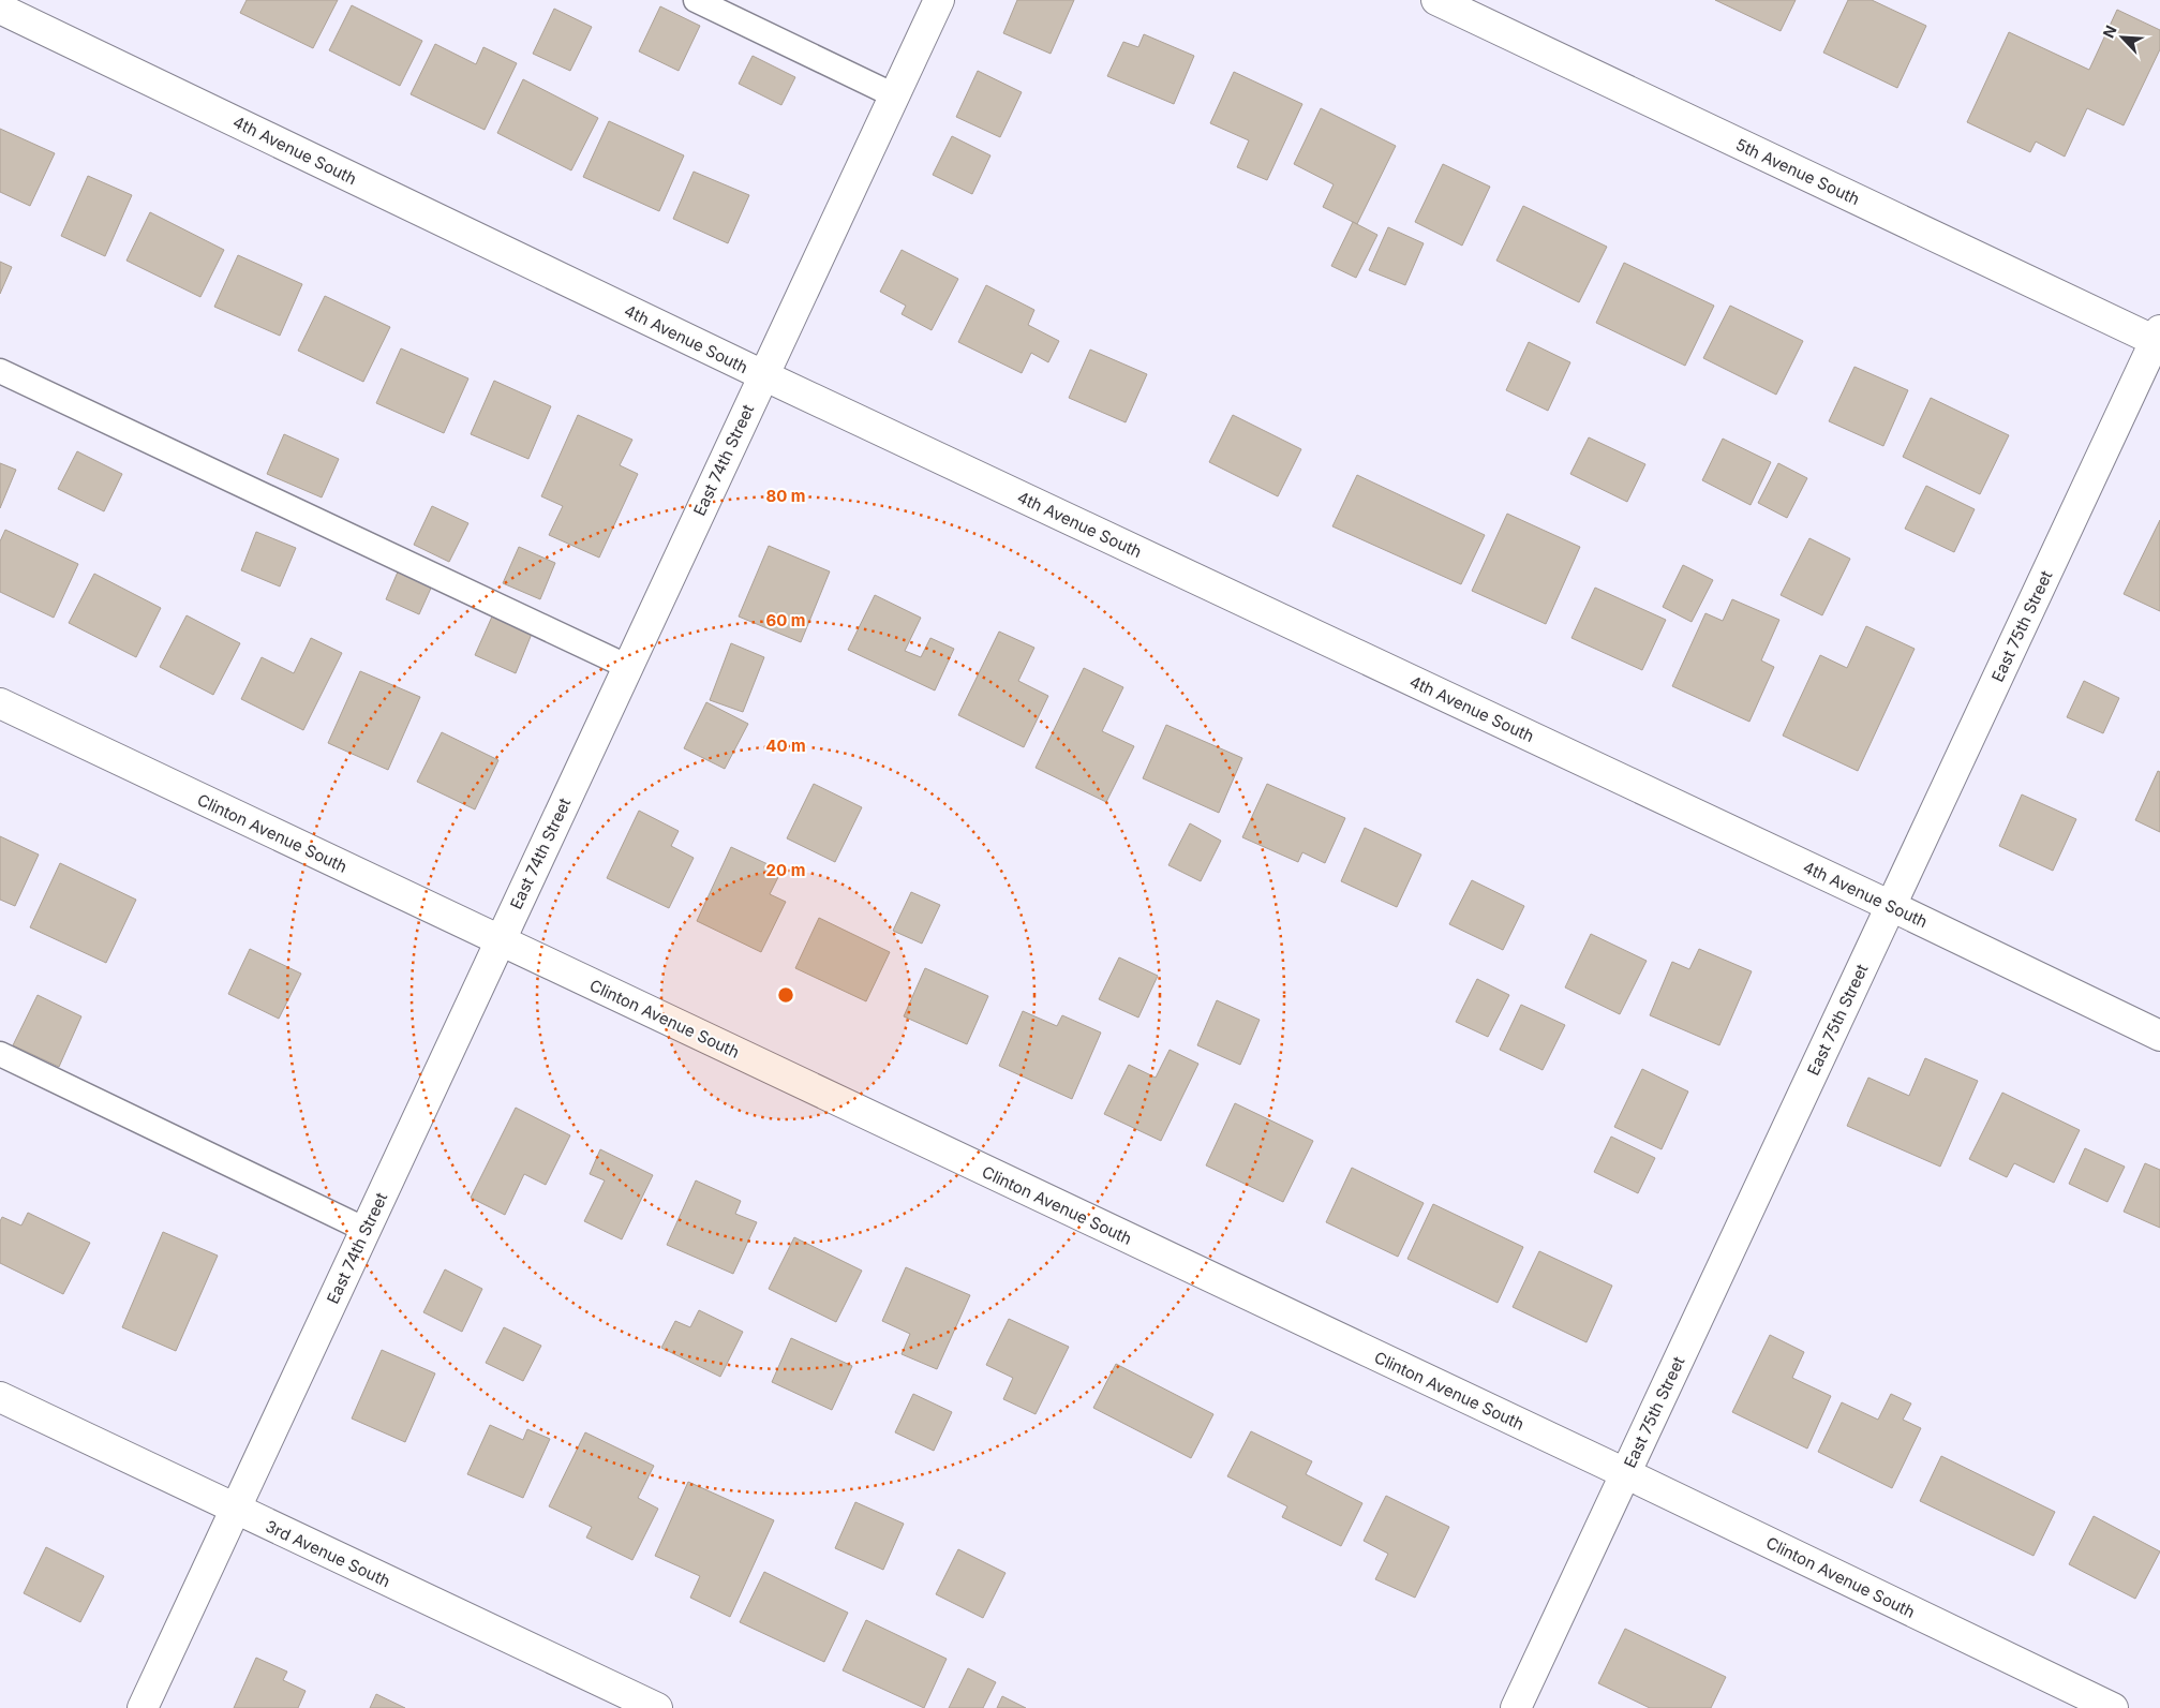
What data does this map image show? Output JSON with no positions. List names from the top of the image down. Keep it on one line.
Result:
{"streets":{"street":["4th Avenue South","5th Avenue South","East 74th Street","East 75th Street","Clinton Avenue South","3rd Avenue South"]},"crossings":[["4th Avenue South","East 74th Street"],["4th Avenue South","East 75th Street"],["5th Avenue South","East 75th Street"],["East 74th Street","Clinton Avenue South"],["East 74th Street","3rd Avenue South"],["East 75th Street","Clinton Avenue South"]],"north":"top left","rings":["80 m","60 m","40 m","20 m"]}
